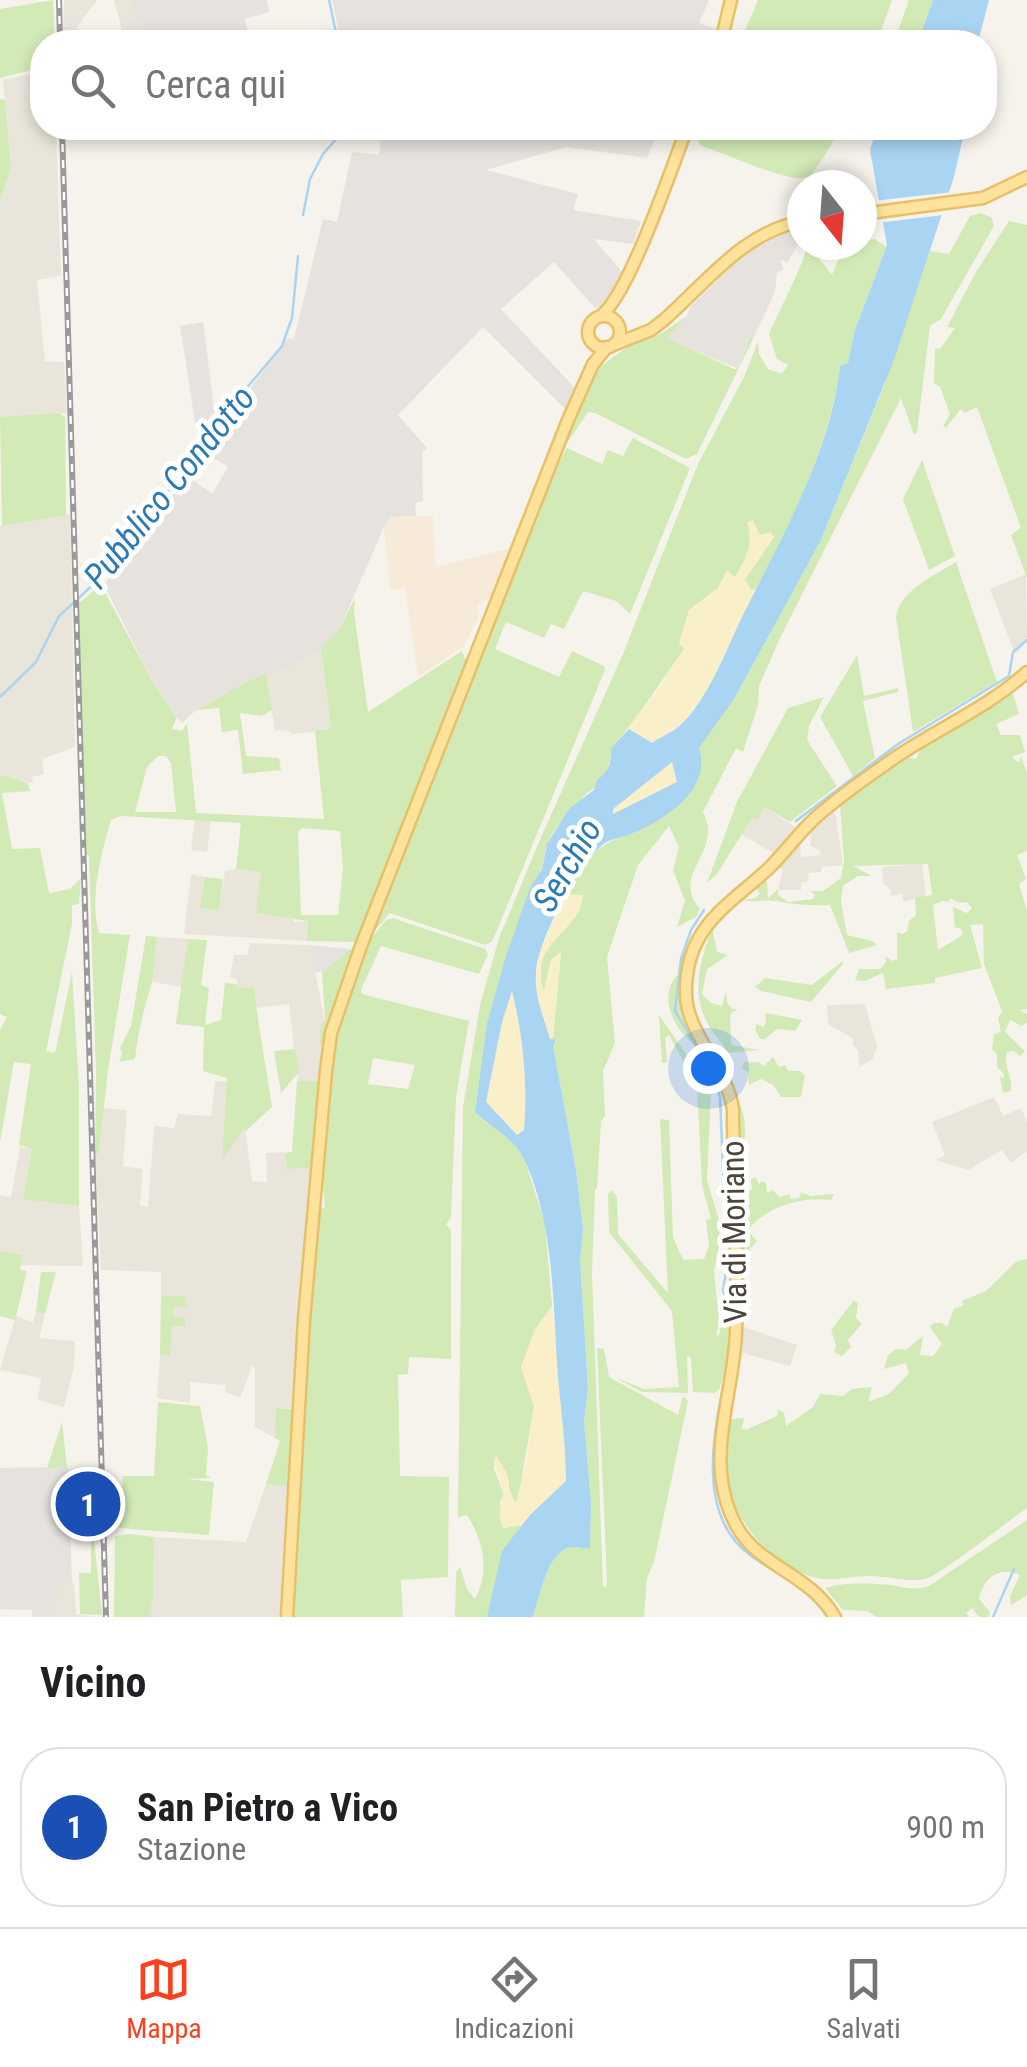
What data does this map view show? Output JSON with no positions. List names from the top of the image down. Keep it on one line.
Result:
{"streets":{"main road":["Via di Moriano"]},"water":["Pubblico Condotto","Serchio"],"north":"bottom","page":{"search":"Cerca qui","pins":"1","heading":"Vicino","list":[{"mark":"1","name":"San Pietro a Vico","note":"Stazione","value":"900 m"}],"nav":["Mappa","Indicazioni","Salvati"]}}
